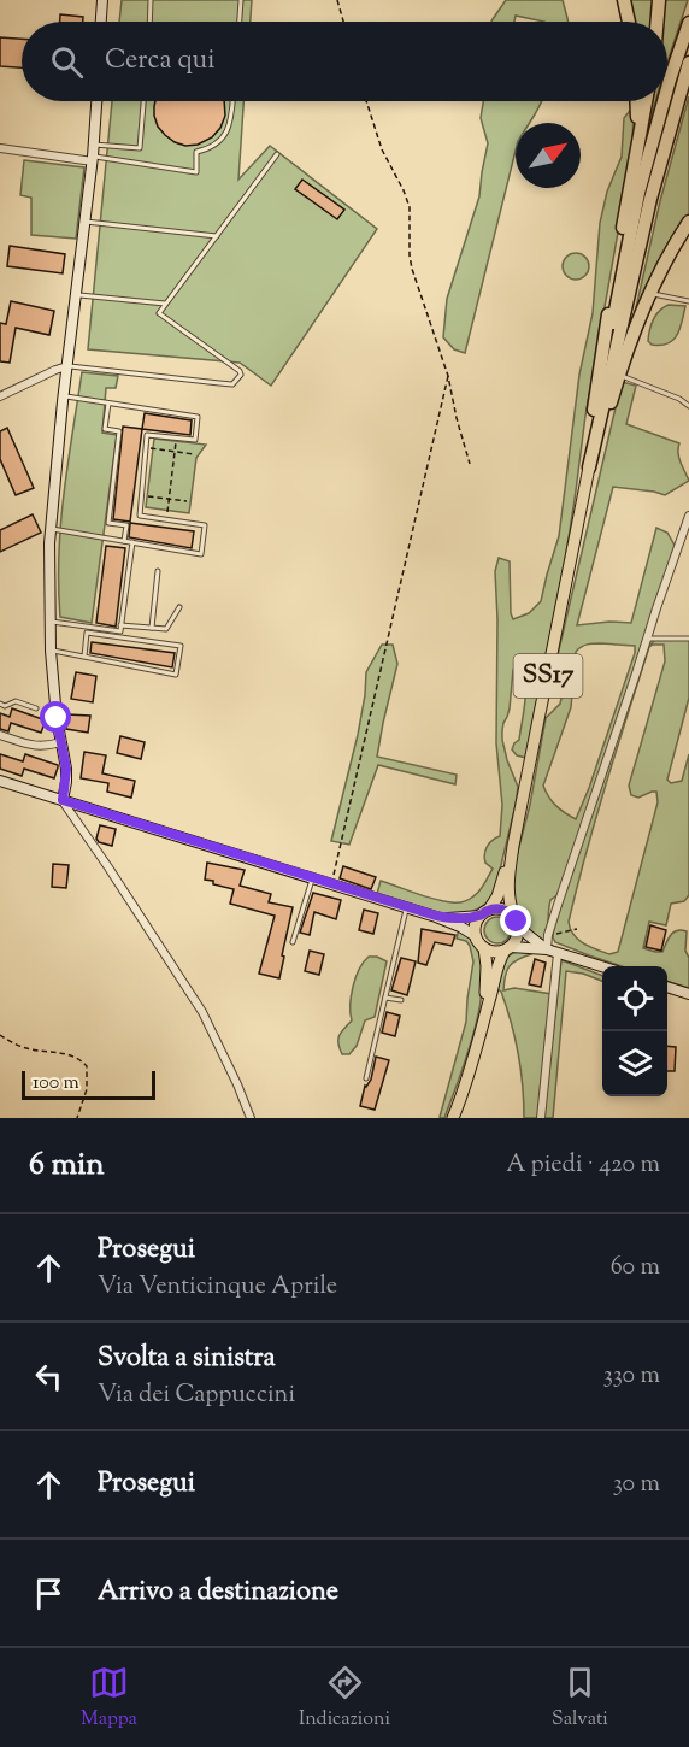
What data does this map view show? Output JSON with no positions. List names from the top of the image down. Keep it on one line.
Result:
{"streets":{"highway":["SS17"]},"scale_bar":"100 m","north":"top right","page":{"search":"Cerca qui","scale":"100 m","heading":["6 min","A piedi · 420 m"],"list":[["Prosegui","Via Venticinque Aprile","60 m"],["Svolta a sinistra","Via dei Cappuccini","330 m"],["Prosegui","30 m"],"Arrivo a destinazione"],"nav":["Mappa","Indicazioni","Salvati"]}}
